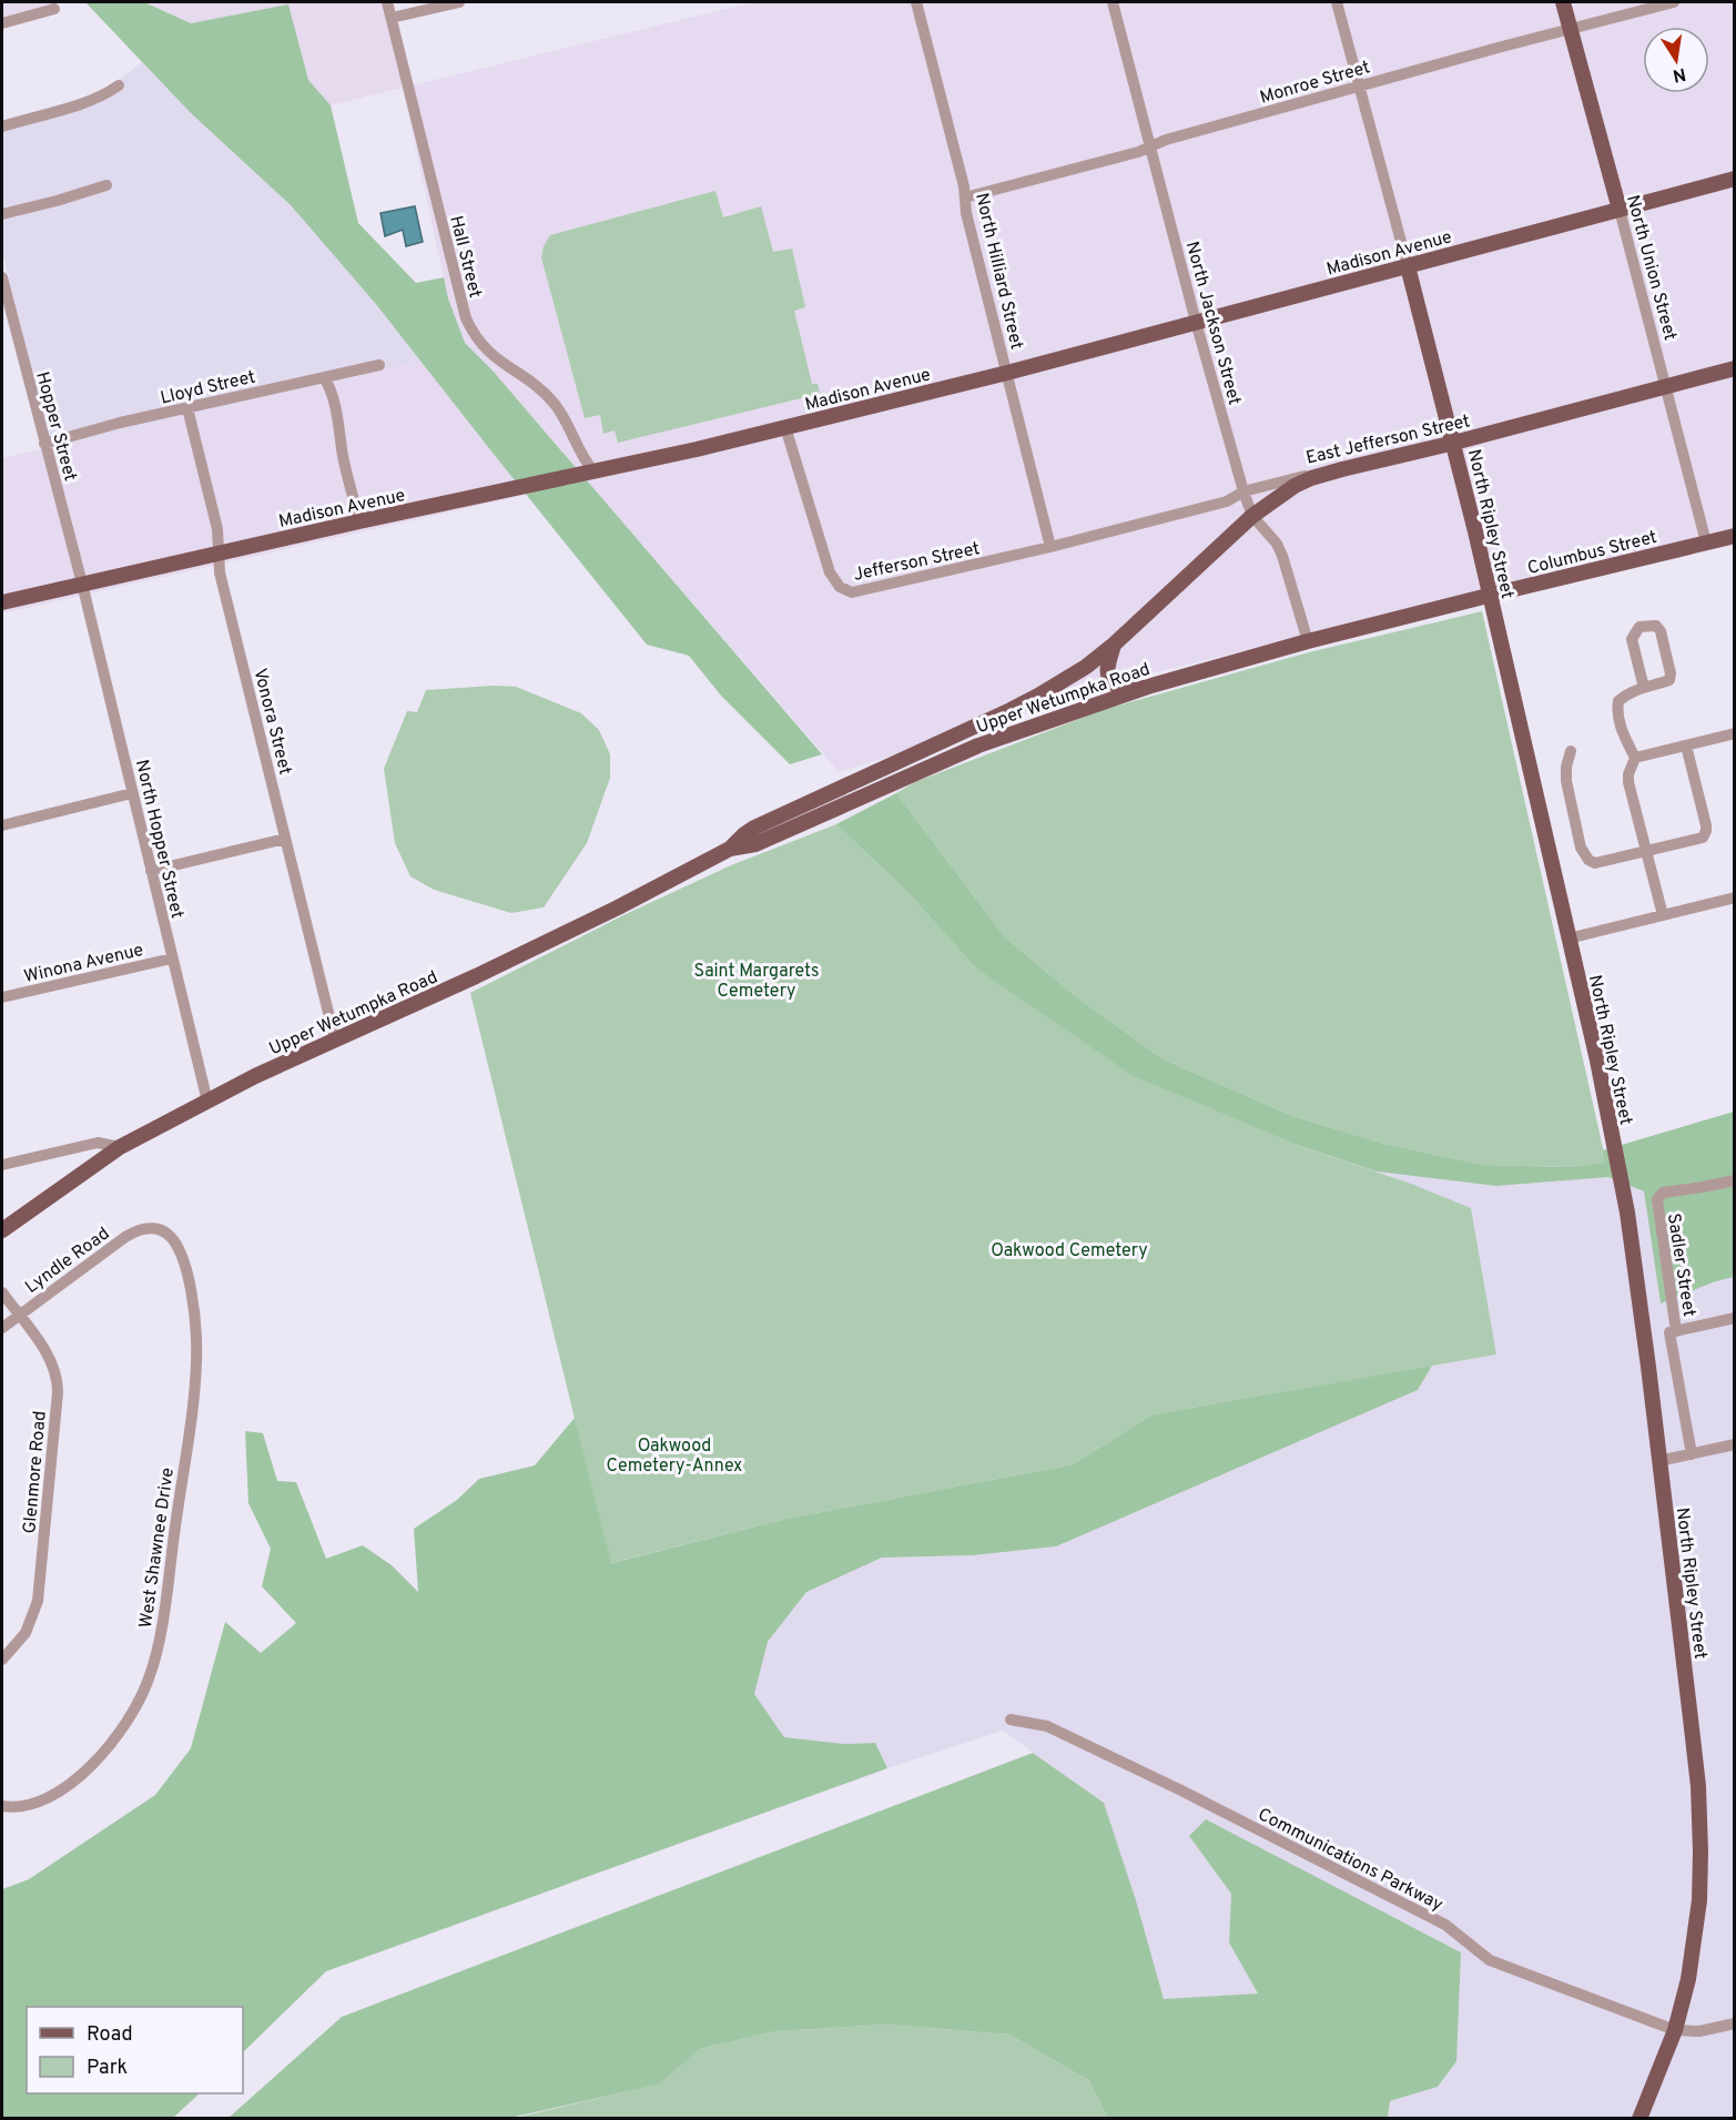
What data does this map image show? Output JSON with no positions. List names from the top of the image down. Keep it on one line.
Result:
{"streets":{"main road":["Madison Avenue","North Union Street","East Jefferson Street","North Ripley Street","Columbus Street","Upper Wetumpka Road"],"street":["Monroe Street","Hall Street","North Hilliard Street","North Jackson Street","Lloyd Street","Hopper Street","Jefferson Street","Vonora Street","North Hopper Street","Winona Avenue","Lyndle Road","Sadler Street","Glenmore Road","West Shawnee Drive","Communications Parkway"]},"crossings":[["Monroe Street","North Union Street"],["Monroe Street","North Hilliard Street"],["Monroe Street","North Jackson Street"],["Monroe Street","North Ripley Street"],["Madison Avenue","Hall Street"],["Madison Avenue","North Union Street"],["Madison Avenue","North Hilliard Street"],["Madison Avenue","North Jackson Street"],["Madison Avenue","Hopper Street"],["Madison Avenue","North Ripley Street"],["Madison Avenue","Jefferson Street"],["Madison Avenue","Vonora Street"],["Madison Avenue","North Hopper Street"],["North Union Street","East Jefferson Street"],["North Union Street","Columbus Street"],["North Hilliard Street","East Jefferson Street"],["North Hilliard Street","Jefferson Street"],["North Jackson Street","East Jefferson Street"],["North Jackson Street","Upper Wetumpka Road"],["Lloyd Street","Hopper Street"],["Lloyd Street","Vonora Street"],["Hopper Street","North Hopper Street"],["East Jefferson Street","North Ripley Street"],["East Jefferson Street","Jefferson Street"],["East Jefferson Street","Upper Wetumpka Road"],["North Ripley Street","Columbus Street"],["North Ripley Street","Communications Parkway"],["Columbus Street","Upper Wetumpka Road"],["Upper Wetumpka Road","Vonora Street"],["Upper Wetumpka Road","North Hopper Street"],["North Hopper Street","Winona Avenue"],["Lyndle Road","Glenmore Road"],["Lyndle Road","West Shawnee Drive"]],"parks":["Saint Margarets Cemetery","Oakwood Cemetery","Oakwood Cemetery-Annex"],"legend":["Road","Park"],"north":"bottom"}
